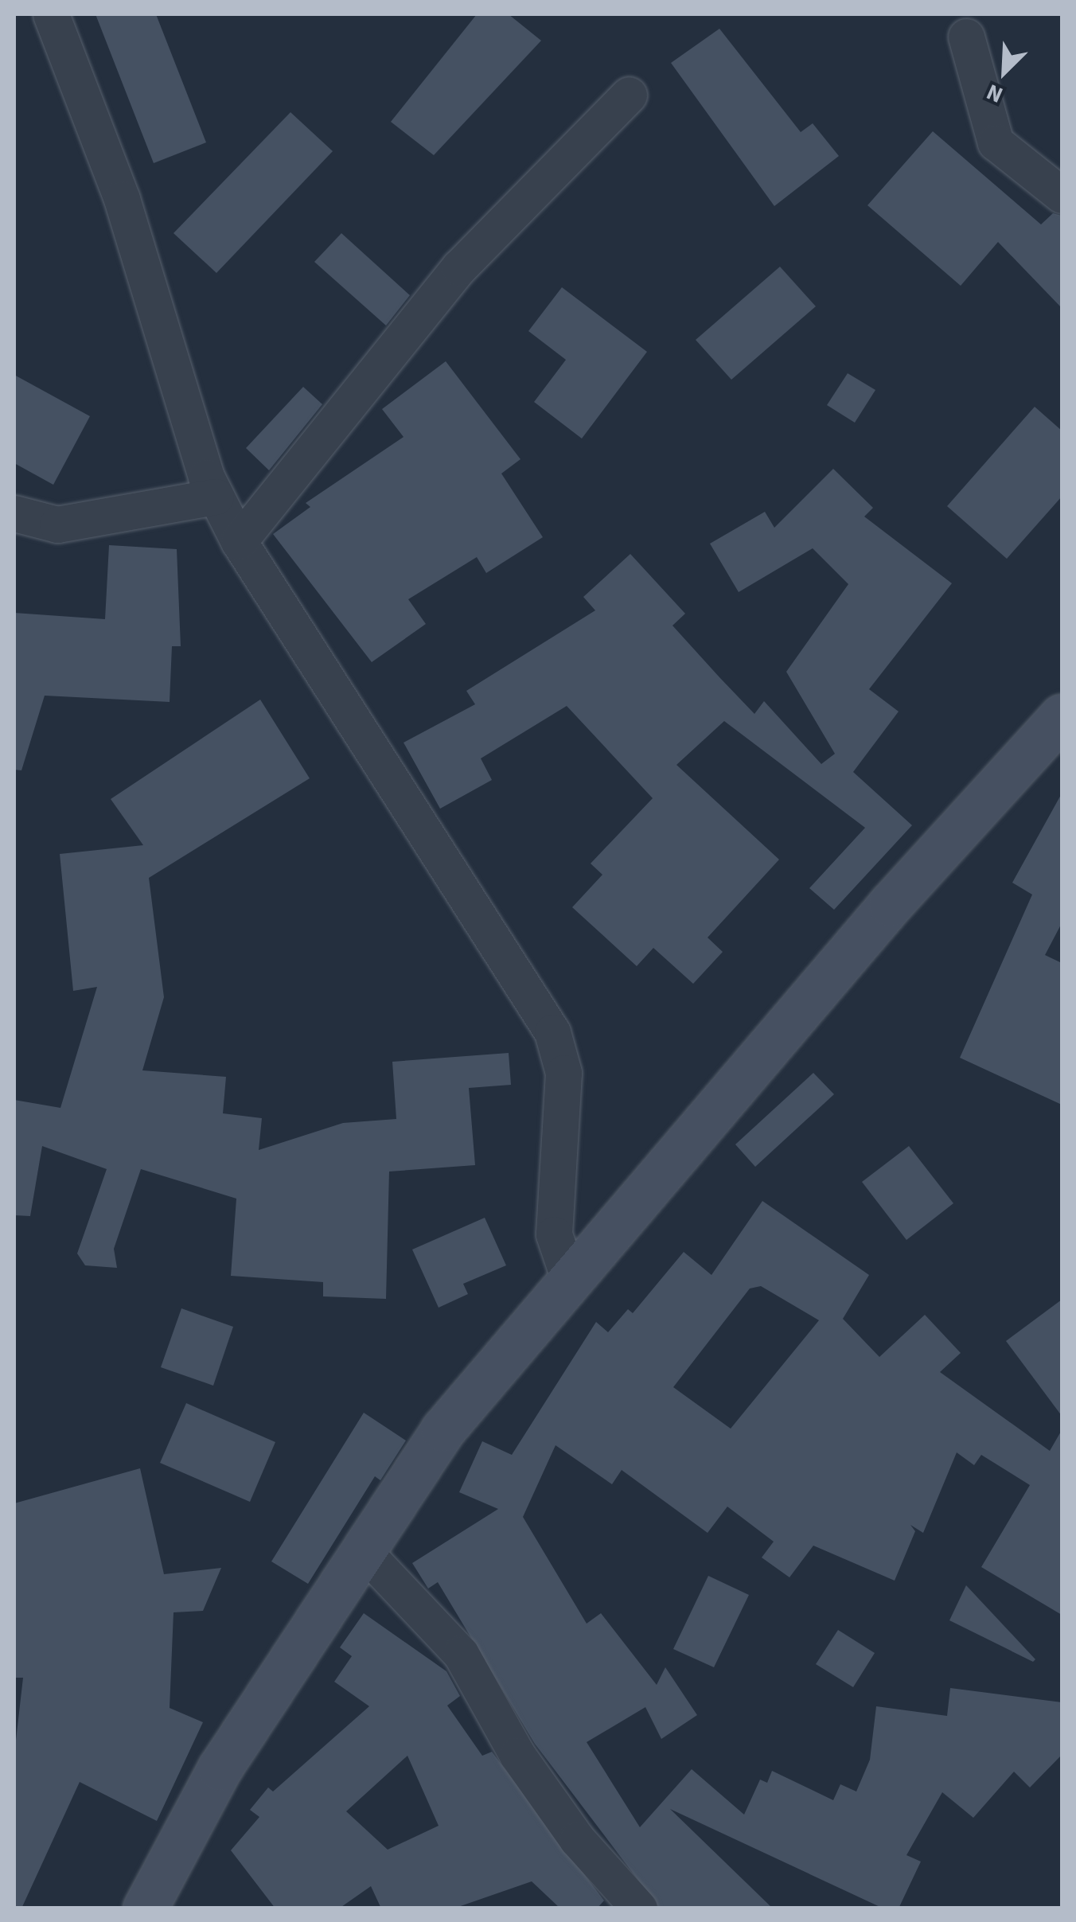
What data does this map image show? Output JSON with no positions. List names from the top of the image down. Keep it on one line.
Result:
{"north":"bottom left"}
